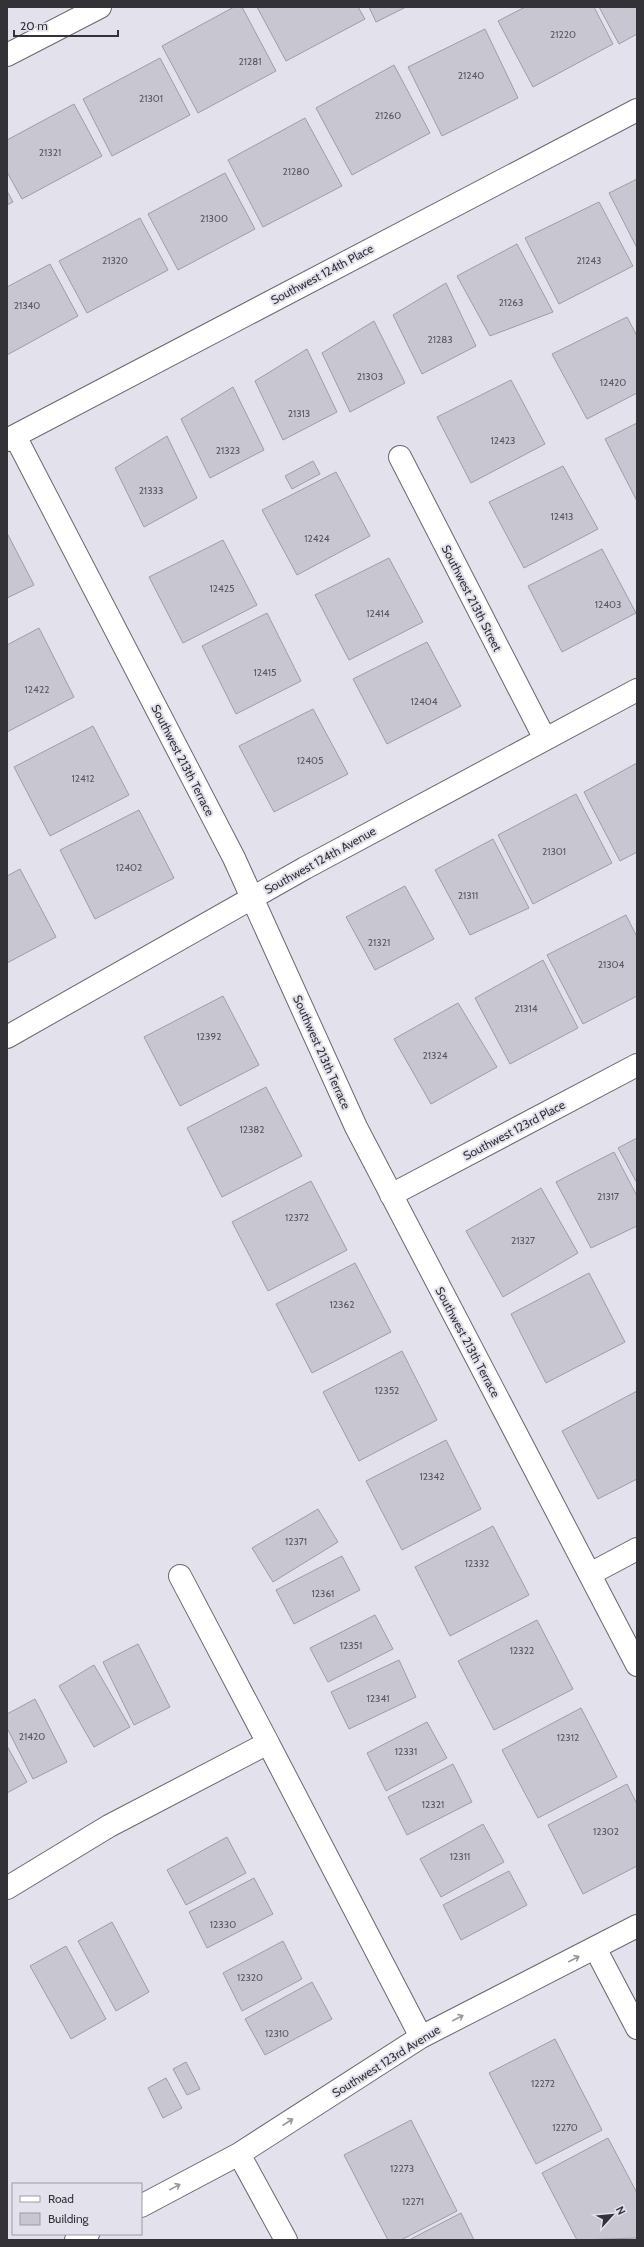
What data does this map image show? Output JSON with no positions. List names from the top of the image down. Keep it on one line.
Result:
{"streets":{"street":["Southwest 124th Place","Southwest 213th Street","Southwest 213th Terrace","Southwest 124th Avenue","Southwest 123rd Place","Southwest 123rd Avenue"]},"crossings":[["Southwest 124th Place","Southwest 213th Terrace"],["Southwest 213th Street","Southwest 124th Avenue"],["Southwest 213th Terrace","Southwest 124th Avenue"],["Southwest 213th Terrace","Southwest 123rd Place"]],"one_way":["Southwest 123rd Avenue"],"house_numbers":["21220","21281","21240","21301","21260","21321","21280","21300","21320","21243","21263","21340","21283","21303","12420","21313","12423","21323","21333","12413","12424","12425","12403","12414","12415","12422","12404","12405","12412","21301","12402","21311","21321","21304","21314","12392","21324","12382","21317","12372","21327","12362","12352","12342","12371","12332","12361","12351","12322","12341","21420","12312","12331","12321","12302","12311","12330","12320","12310","12272","12270","12273","12271"],"legend":["Road","Building"],"scale_bar":"20 m","north":"top right"}
